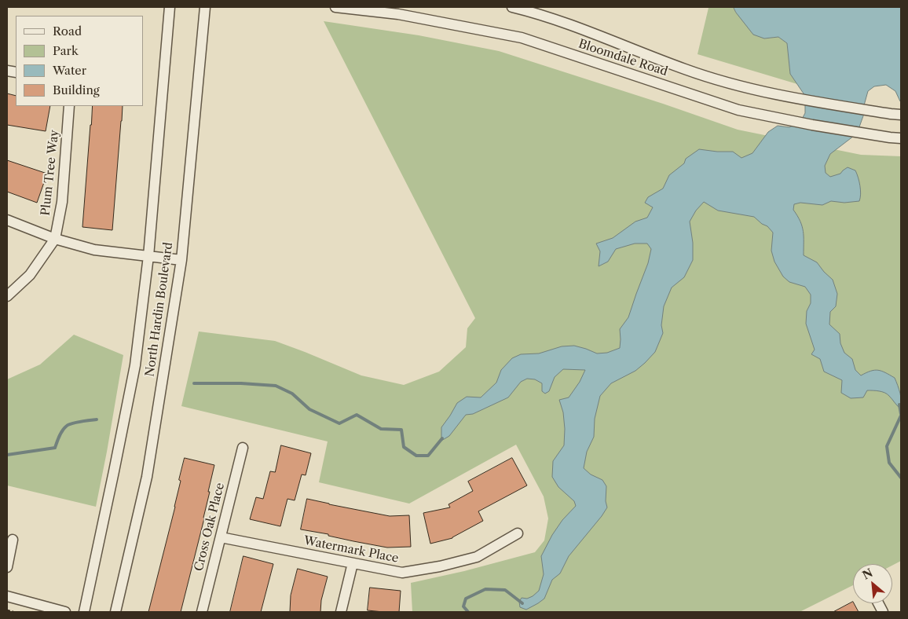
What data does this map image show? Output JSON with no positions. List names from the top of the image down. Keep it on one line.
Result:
{"streets":{"street":["Bloomdale Road","Plum Tree Way","North Hardin Boulevard","Cross Oak Place","Watermark Place"]},"crossings":[["Cross Oak Place","Watermark Place"]],"legend":["Road","Park","Water","Building"],"north":"top left"}
